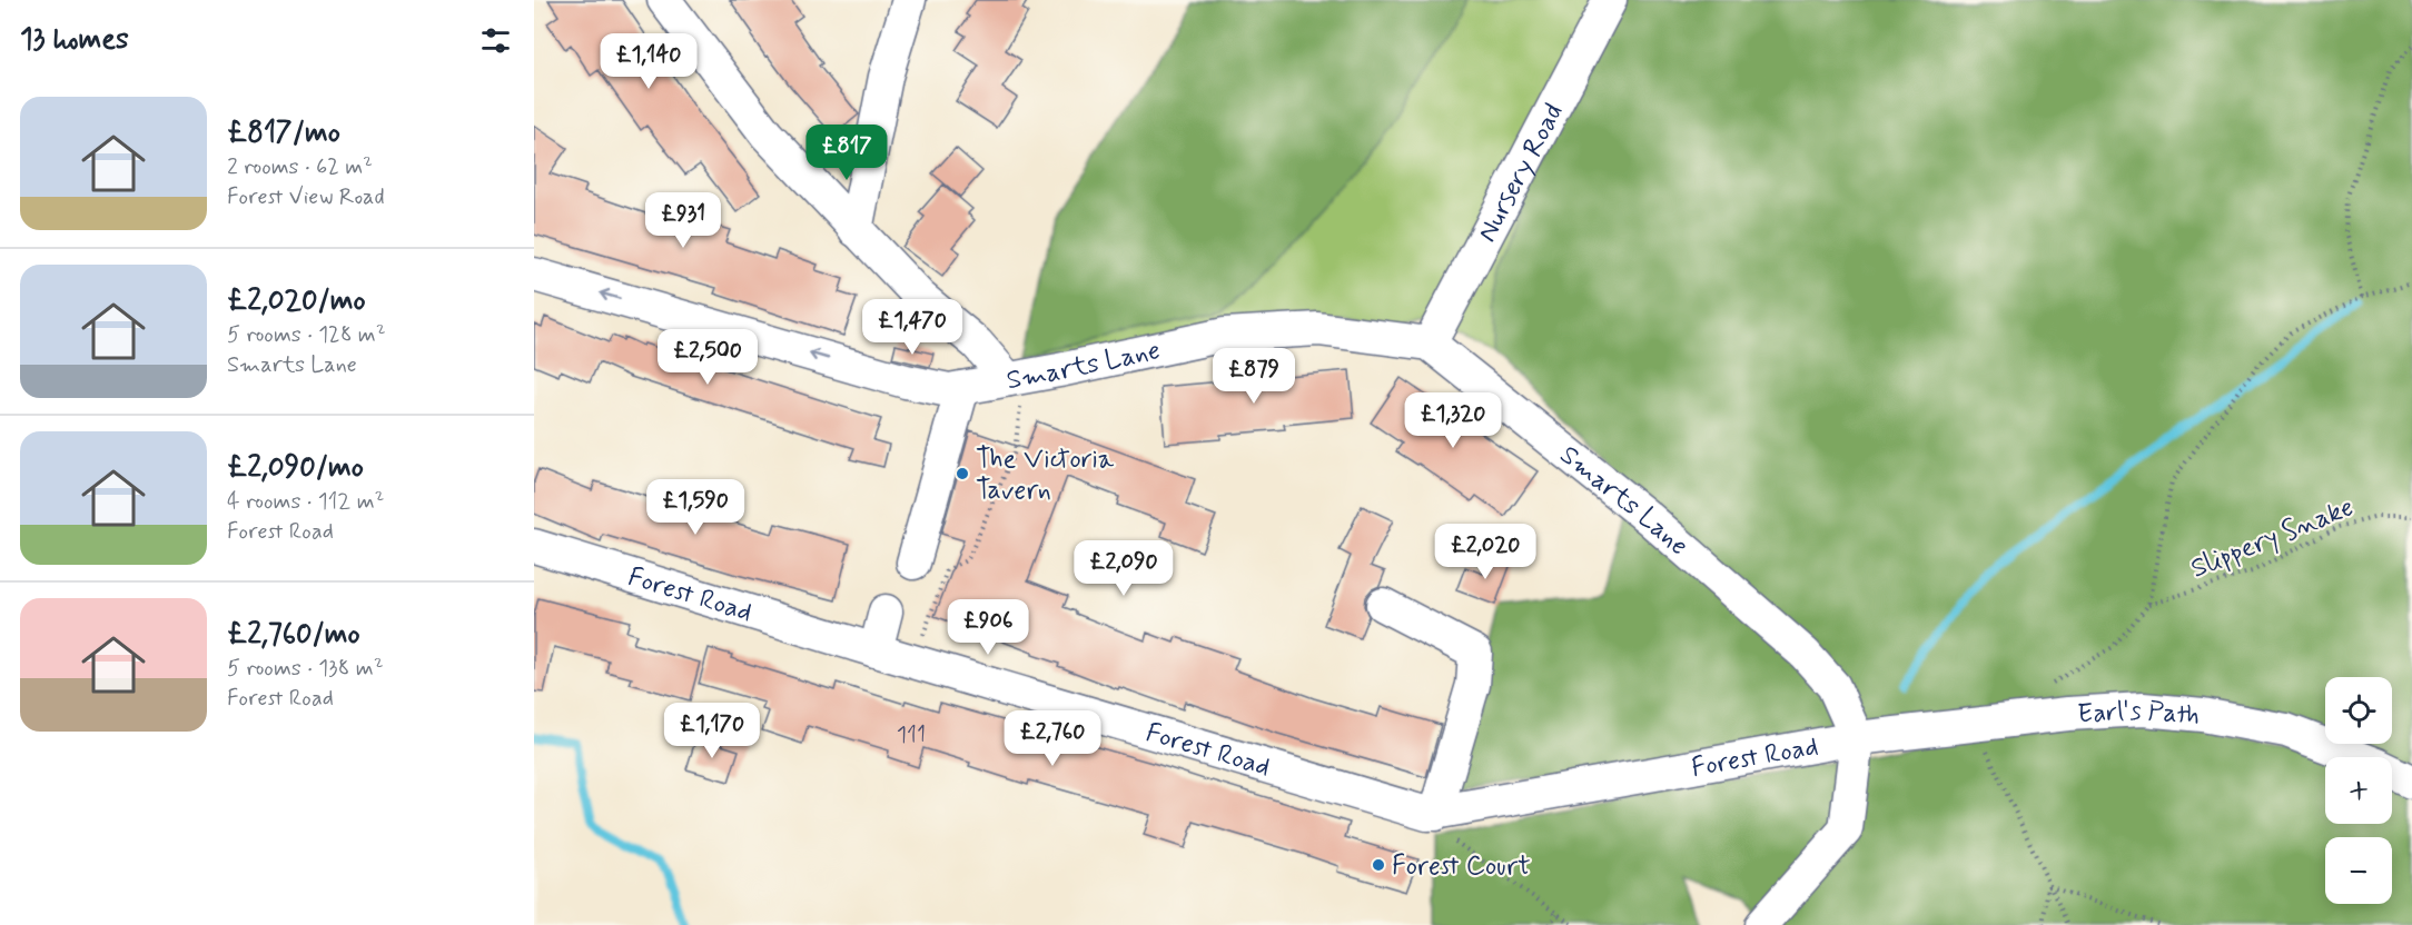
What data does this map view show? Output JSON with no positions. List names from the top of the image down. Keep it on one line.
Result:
{"streets":{"street":["Nursery Road","Smarts Lane","Forest Road","Earl's Path"],"path":["Slippery Snake"]},"crossings":[["Nursery Road","Smarts Lane"],["Smarts Lane","Forest Road"],["Smarts Lane","Earl's Path"],["Forest Road","Earl's Path"]],"places":["The Victoria Tavern","Forest Court"],"house_numbers":["111"],"page":{"heading":"13 homes","price":["£1,140","£817","£931","£1,470","£2,500","£879","£1,320","£1,590","£2,020","£2,090","£906","£1,170","£2,760"],"list":[{"name":"£817/mo","note":"2 rooms · 62 m² · Forest View Road"},{"name":"£2,020/mo","note":"5 rooms · 128 m² · Smarts Lane"},{"name":"£2,090/mo","note":"4 rooms · 112 m² · Forest Road"},{"name":"£2,760/mo","note":"5 rooms · 138 m² · Forest Road"}],"map_buttons":["+","−"]}}
